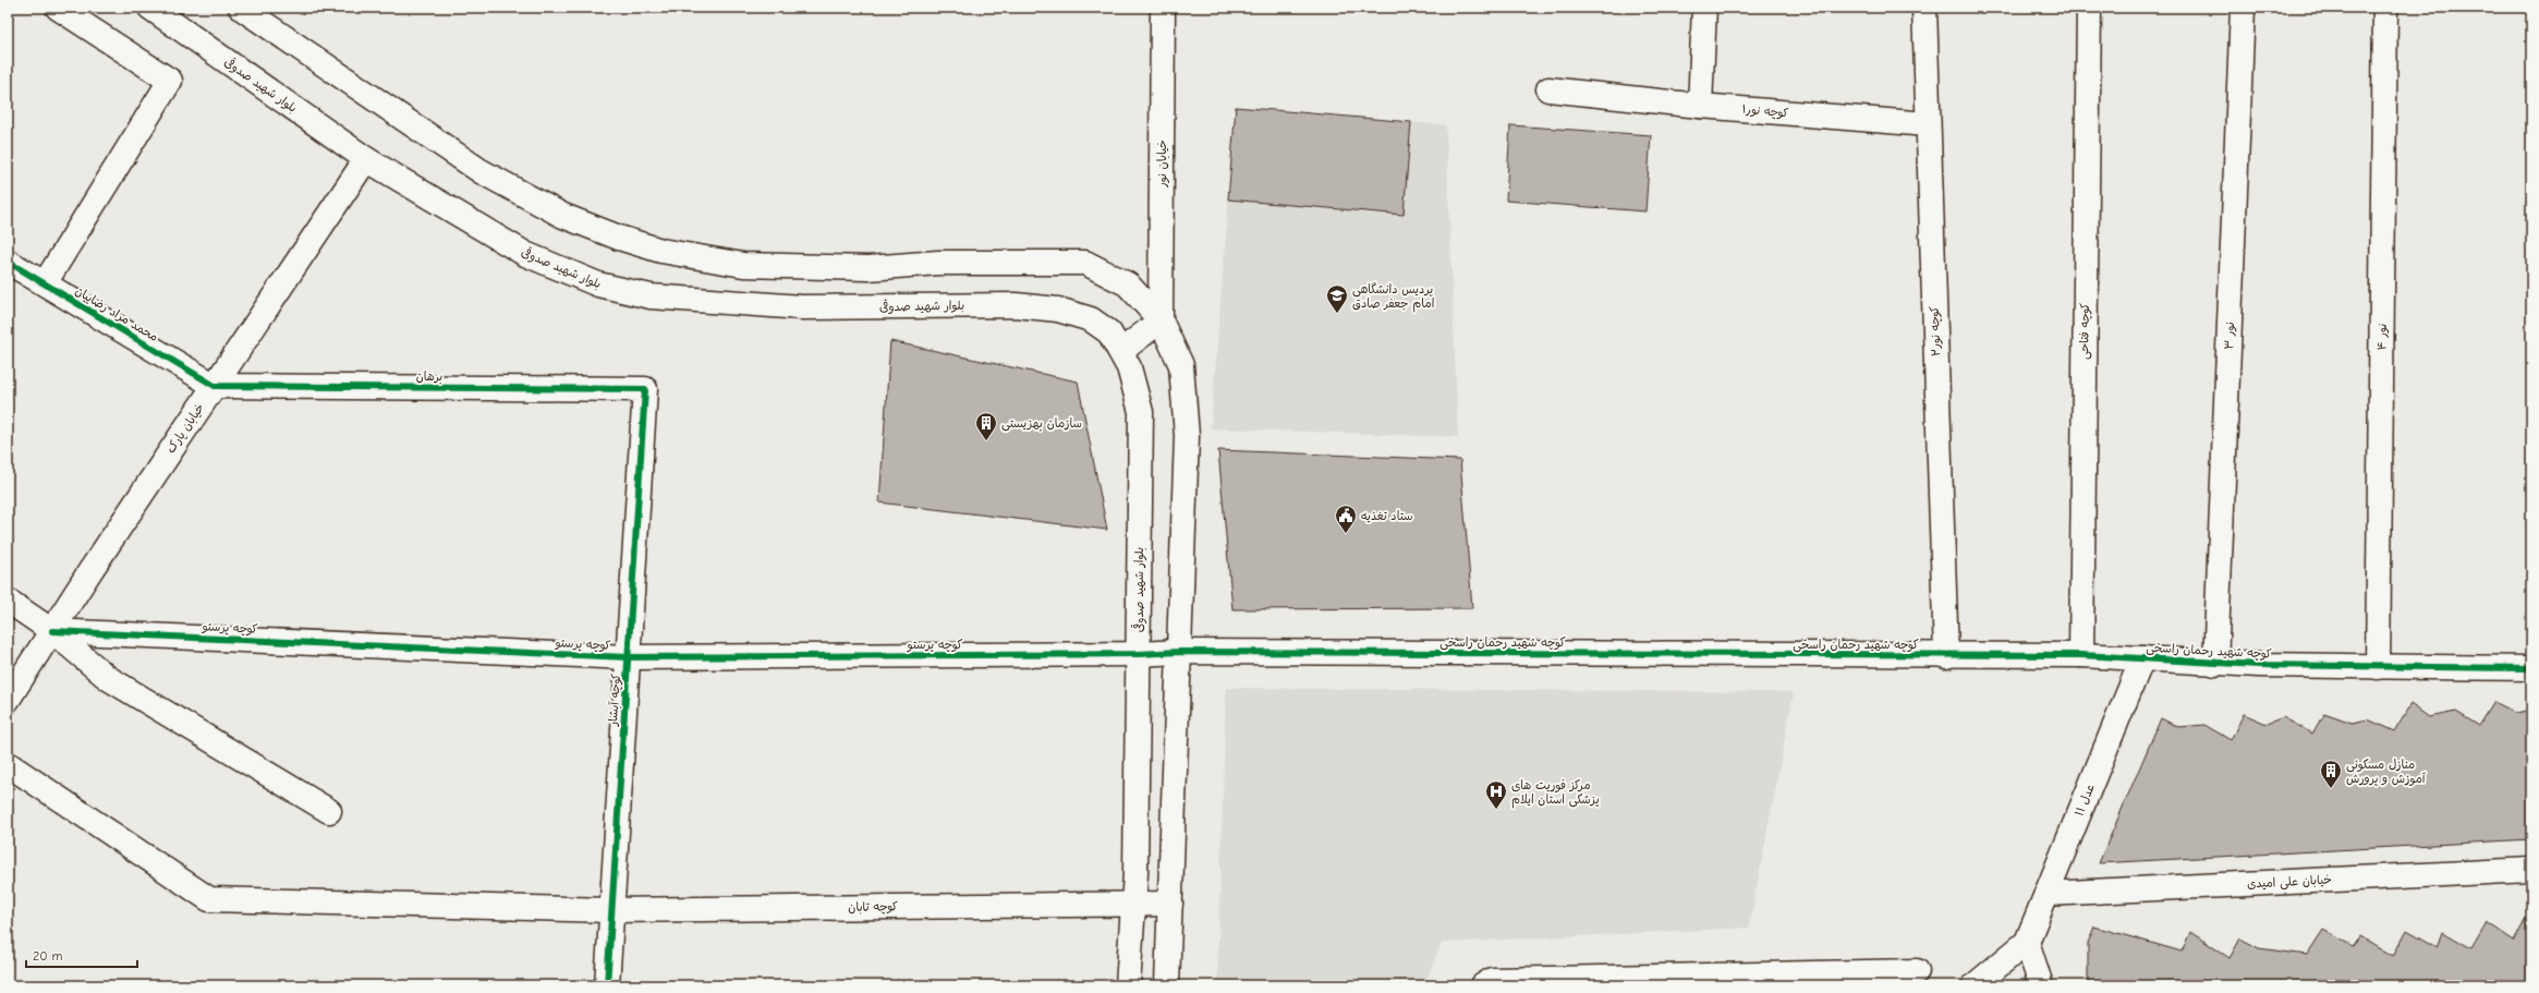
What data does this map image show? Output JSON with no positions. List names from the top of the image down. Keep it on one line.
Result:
{"streets":{"street":["بلوار شهید صدوقی","کوچه نور۱","خیابان نور","محمد مراد رضاییان","کوچه نور۲","کوچه فتاحی","نور ۳","نور ۴","برهان","خیابان پارک","کوچه پرستو","کوچه شهید رحمان راسخی","کوچه آبشار","عدل ۱۱","خیابان علی امیدی","کوچه تابان"]},"crossings":[["بلوار شهید صدوقی","خیابان پارک"],["بلوار شهید صدوقی","کوچه پرستو"],["بلوار شهید صدوقی","کوچه شهید رحمان راسخی"],["بلوار شهید صدوقی","کوچه تابان"],["کوچه نور۱","کوچه نور۲"],["محمد مراد رضاییان","برهان"],["محمد مراد رضاییان","خیابان پارک"],["کوچه نور۲","کوچه شهید رحمان راسخی"],["کوچه فتاحی","کوچه شهید رحمان راسخی"],["نور ۳","کوچه شهید رحمان راسخی"],["نور ۴","کوچه شهید رحمان راسخی"],["برهان","خیابان پارک"],["برهان","کوچه آبشار"],["خیابان پارک","کوچه پرستو"],["کوچه پرستو","کوچه شهید رحمان راسخی"],["کوچه پرستو","کوچه آبشار"],["کوچه شهید رحمان راسخی","عدل ۱۱"],["کوچه آبشار","کوچه تابان"],["عدل ۱۱","خیابان علی امیدی"]],"places":{"school or university":["پردیس دانشگاهی امام جعفر صادق"],"building":["سازمان بهزیستی","منازل مسکونی آموزش و پرورش"],"public building":["ستاد تغذیه"],"hospital":["مرکز فوریت های پزشکی استان ایلام"]},"scale_bar":"20 m"}
